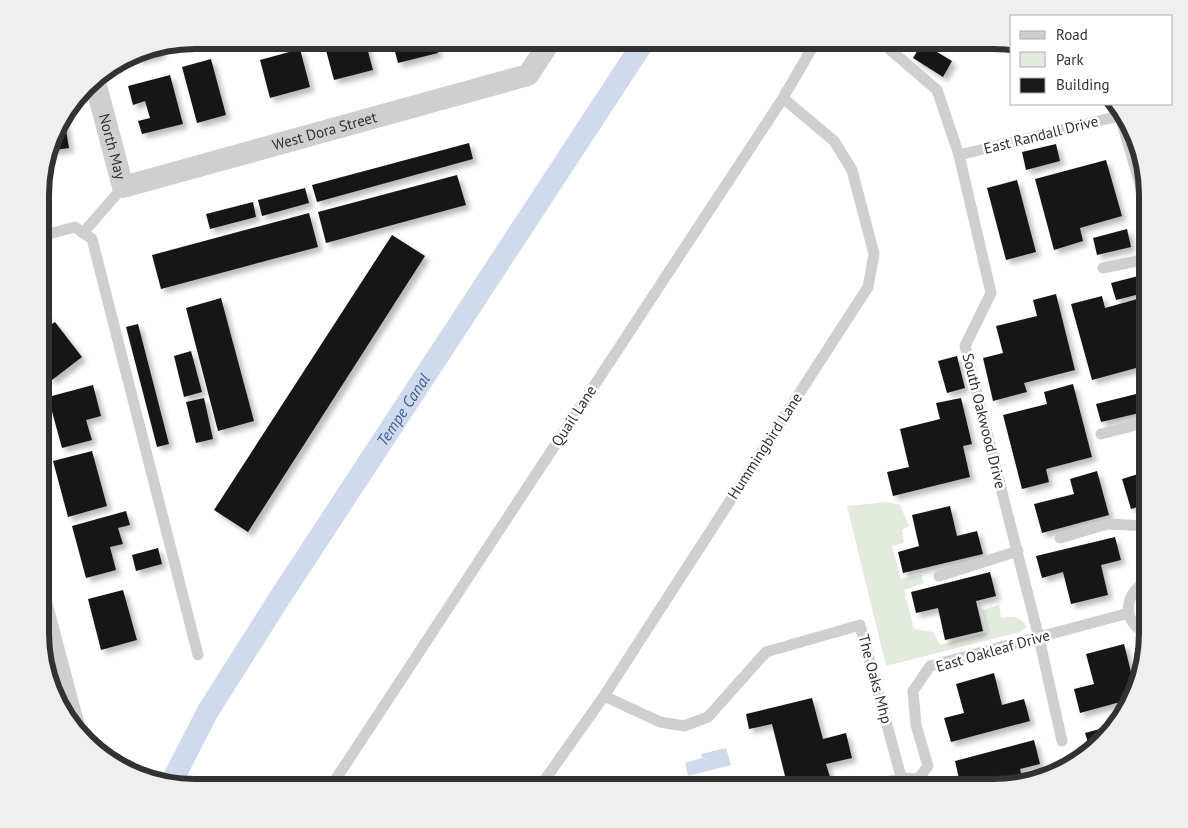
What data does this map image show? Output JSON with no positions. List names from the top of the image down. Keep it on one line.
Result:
{"streets":{"street":["West Dora Street","North May"],"lane":["East Randall Drive","Quail Lane","South Oakwood Drive","Hummingbird Lane","East Oakleaf Drive","The Oaks Mhp"]},"crossings":[["West Dora Street","North May"],["East Randall Drive","South Oakwood Drive"],["Quail Lane","Hummingbird Lane"],["South Oakwood Drive","East Oakleaf Drive"],["Hummingbird Lane","The Oaks Mhp"]],"water":["Tempe Canal"],"legend":["Road","Park","Building"]}
